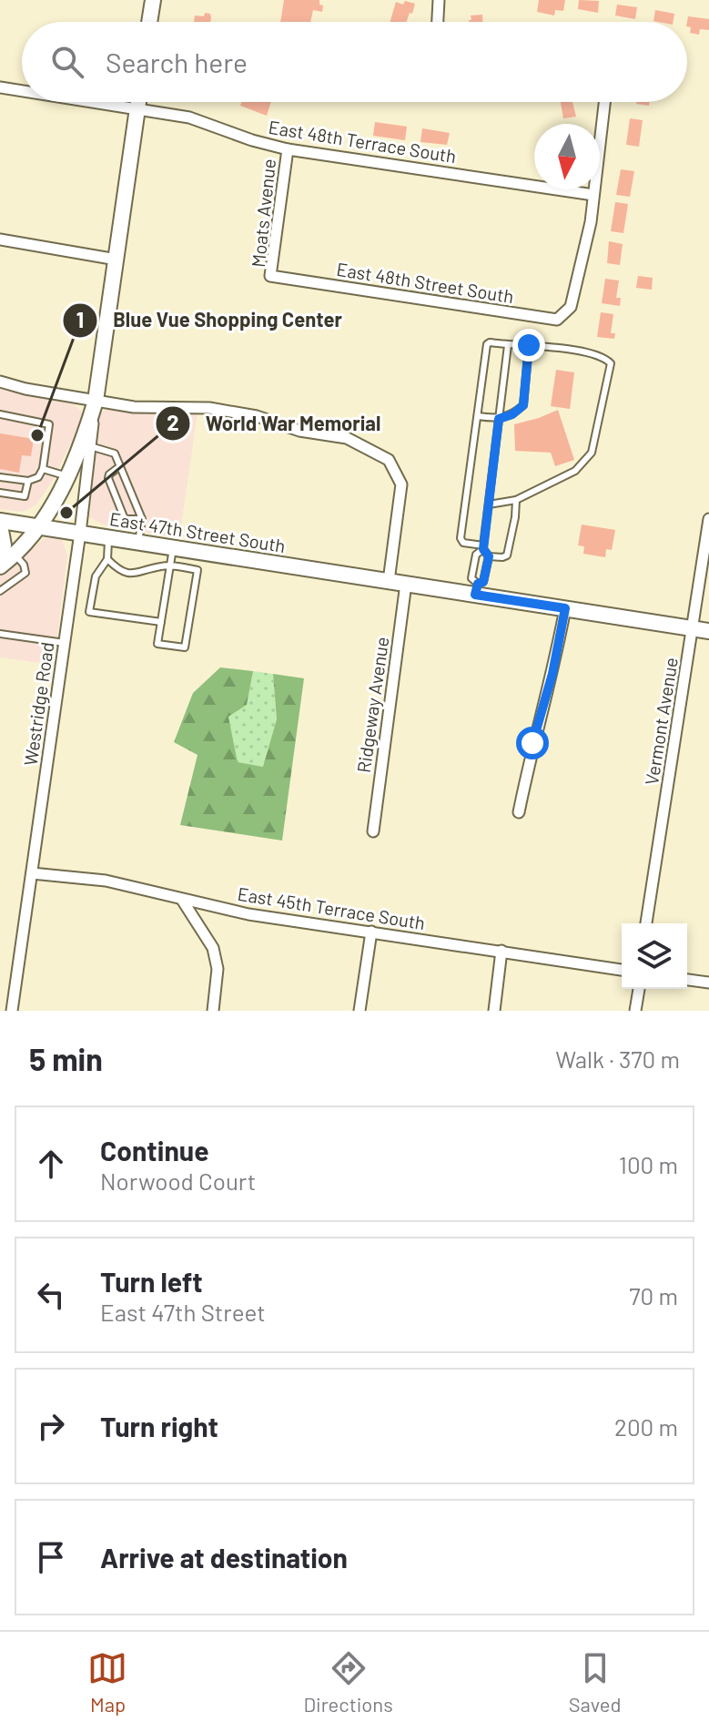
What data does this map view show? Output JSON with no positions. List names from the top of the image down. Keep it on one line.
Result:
{"streets":{"main road":["East 47th Street South"],"street":["East 48th Terrace South","Moats Avenue","East 48th Street South","Westridge Road","Ridgeway Avenue","Vermont Avenue","East 45th Terrace South"]},"crossings":[["East 48th Terrace South","Moats Avenue"],["East 48th Terrace South","East 48th Street South"],["Moats Avenue","East 48th Street South"],["East 47th Street South","Westridge Road"],["East 47th Street South","Ridgeway Avenue"],["East 47th Street South","Vermont Avenue"],["Westridge Road","East 45th Terrace South"]],"places":["Blue Vue Shopping Center","World War Memorial"],"north":"bottom","page":{"search":"Search here","heading":["5 min","Walk · 370 m"],"list":[["Continue","Norwood Court","100 m"],["Turn left","East 47th Street","70 m"],["Turn right","200 m"],"Arrive at destination"],"nav":["Map","Directions","Saved"]}}
